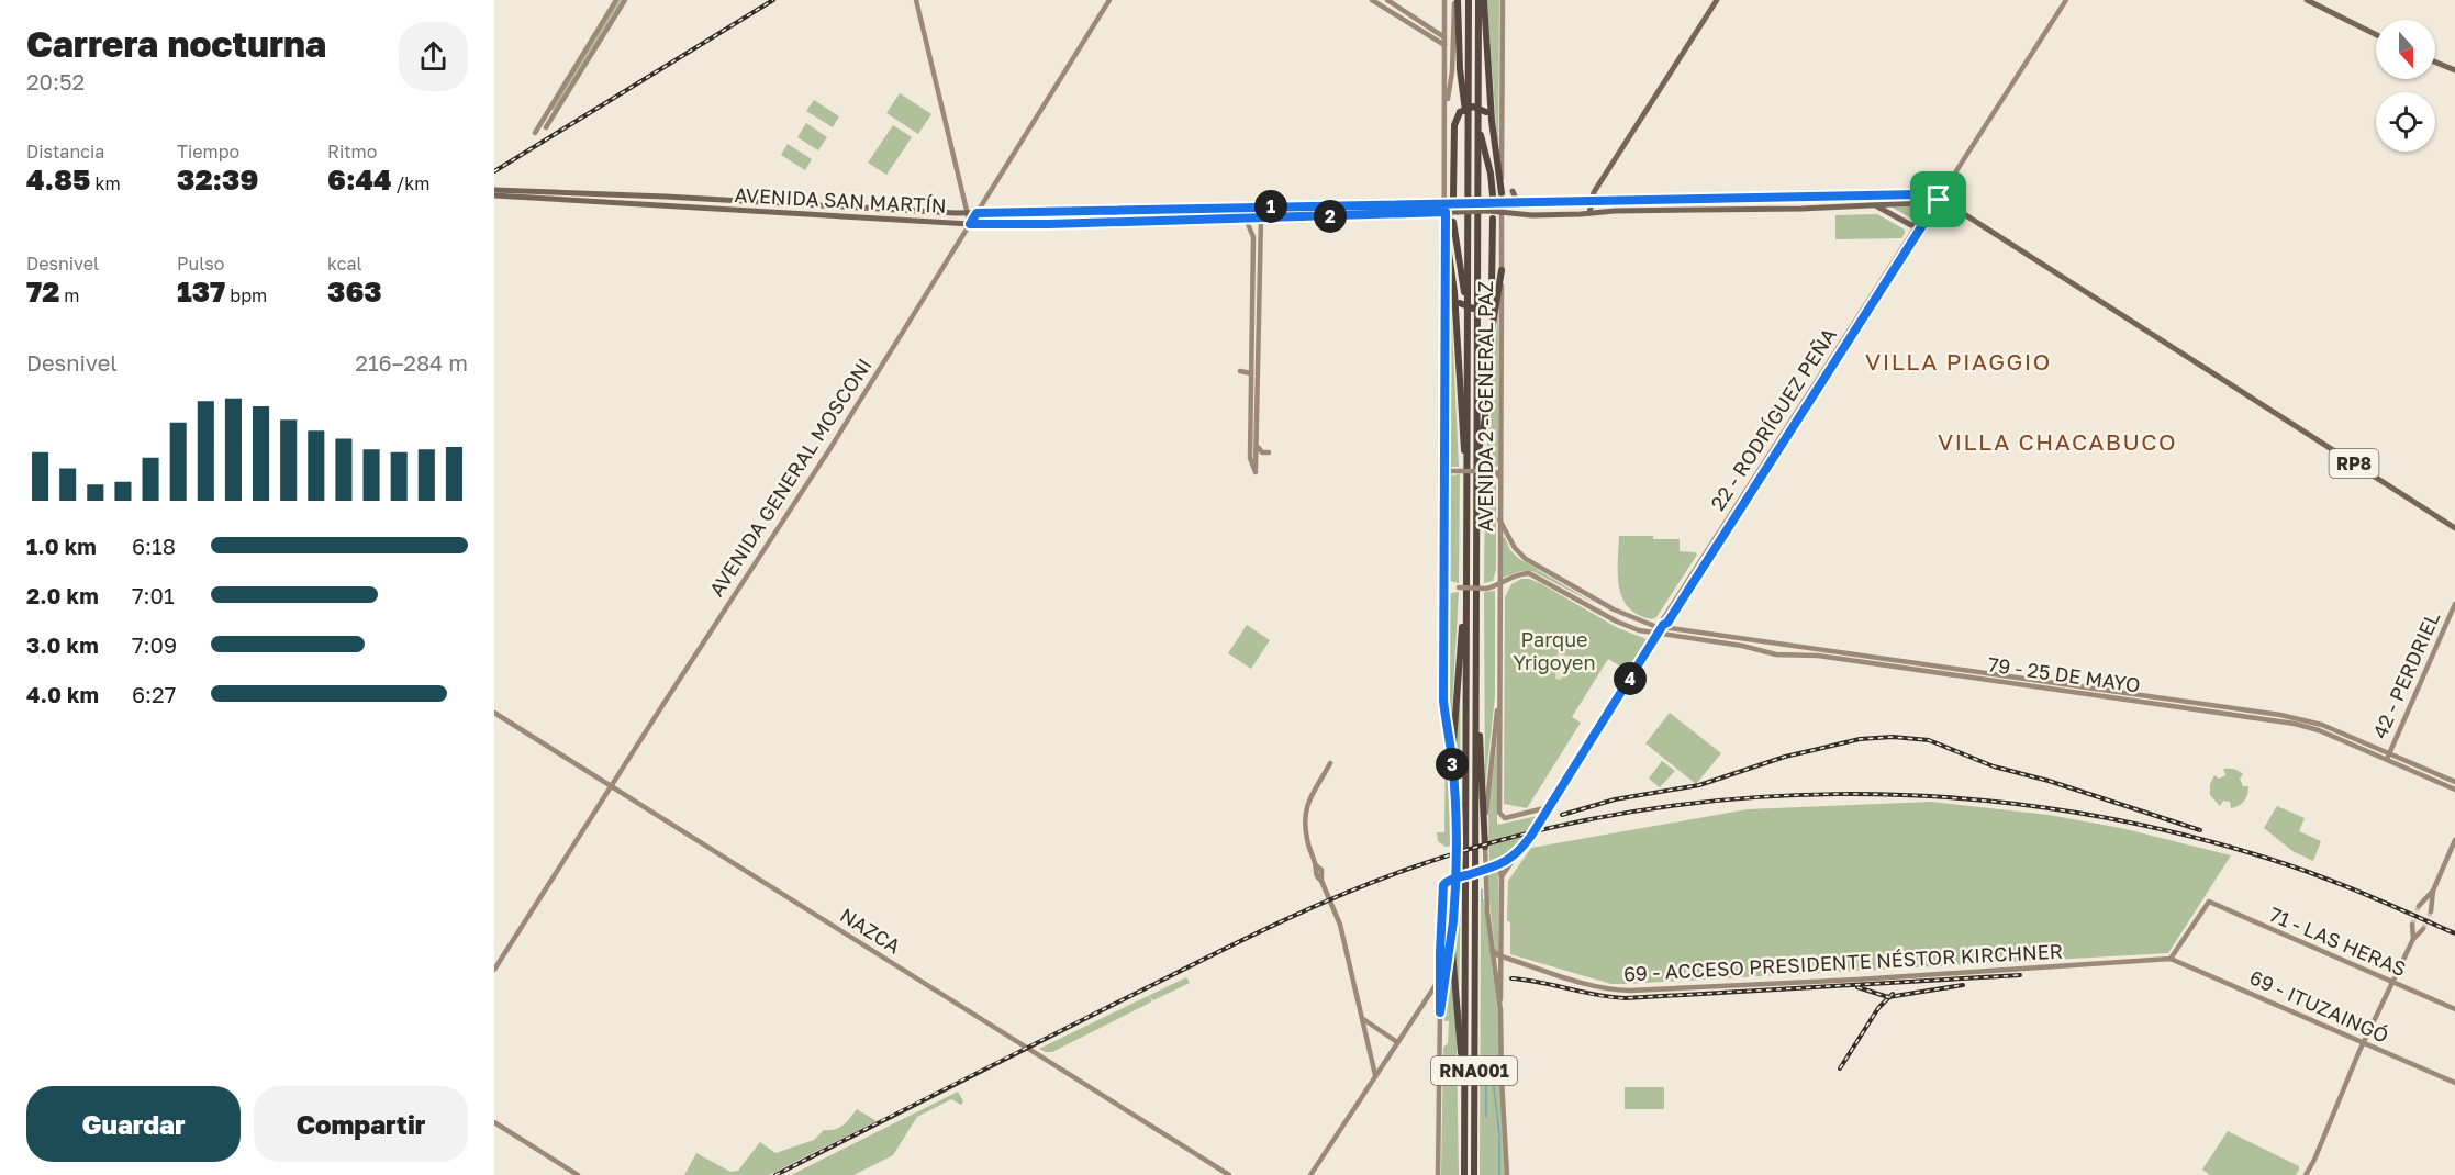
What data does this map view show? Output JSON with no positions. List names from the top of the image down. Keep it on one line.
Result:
{"streets":{"highway":["RNA001"],"main road":["AVENIDA SAN MARTÍN","RP8"],"street":["AVENIDA 2 - GENERAL PAZ","22 - RODRÍGUEZ PEÑA","AVENIDA GENERAL MOSCONI","79 - 25 DE MAYO","42 - PERDRIEL","NAZCA","71 - LAS HERAS","69 - ACCESO PRESIDENTE NÉSTOR KIRCHNER","69 - ITUZAINGÓ"]},"crossings":[["AVENIDA SAN MARTÍN","AVENIDA 2 - GENERAL PAZ"],["AVENIDA SAN MARTÍN","22 - RODRÍGUEZ PEÑA"],["AVENIDA SAN MARTÍN","RP8"],["AVENIDA SAN MARTÍN","AVENIDA GENERAL MOSCONI"],["AVENIDA 2 - GENERAL PAZ","22 - RODRÍGUEZ PEÑA"],["AVENIDA 2 - GENERAL PAZ","RP8"],["AVENIDA 2 - GENERAL PAZ","79 - 25 DE MAYO"],["22 - RODRÍGUEZ PEÑA","RP8"],["22 - RODRÍGUEZ PEÑA","79 - 25 DE MAYO"],["AVENIDA GENERAL MOSCONI","NAZCA"],["79 - 25 DE MAYO","42 - PERDRIEL"],["71 - LAS HERAS","69 - ACCESO PRESIDENTE NÉSTOR KIRCHNER"],["71 - LAS HERAS","69 - ITUZAINGÓ"],["69 - ACCESO PRESIDENTE NÉSTOR KIRCHNER","69 - ITUZAINGÓ"]],"districts":["VILLA PIAGGIO","VILLA CHACABUCO"],"parks":["Parque Yrigoyen"],"north":"bottom","page":{"heading":["Carrera nocturna","20:52"],"stats":[["Distancia","4.85 km"],["Tiempo","32:39"],["Ritmo","6:44 /km"],["Desnivel","72 m"],["Pulso","137 bpm"],["kcal","363"]],"pins":["1","2","4","3"],"chart":["Desnivel","216–284 m"],"list":[{"name":"1.0 km","note":"6:18"},{"name":"2.0 km","note":"7:01"},{"name":"3.0 km","note":"7:09"},{"name":"4.0 km","note":"6:27"}],"buttons":["Guardar","Compartir"]}}
